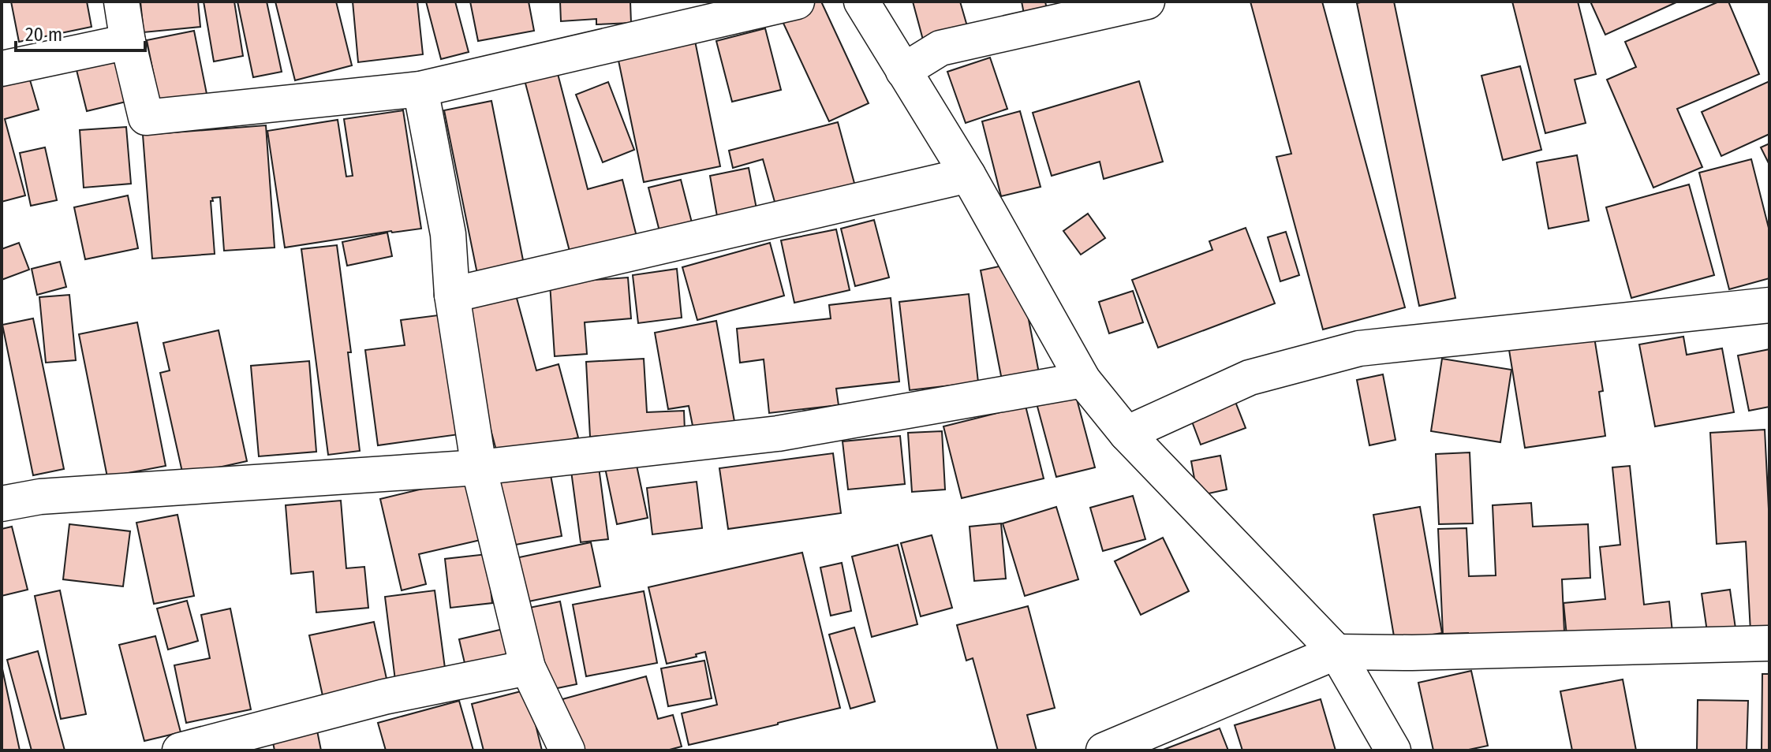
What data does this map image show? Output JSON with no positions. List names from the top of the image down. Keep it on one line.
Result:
{"scale_bar":"20 m"}
